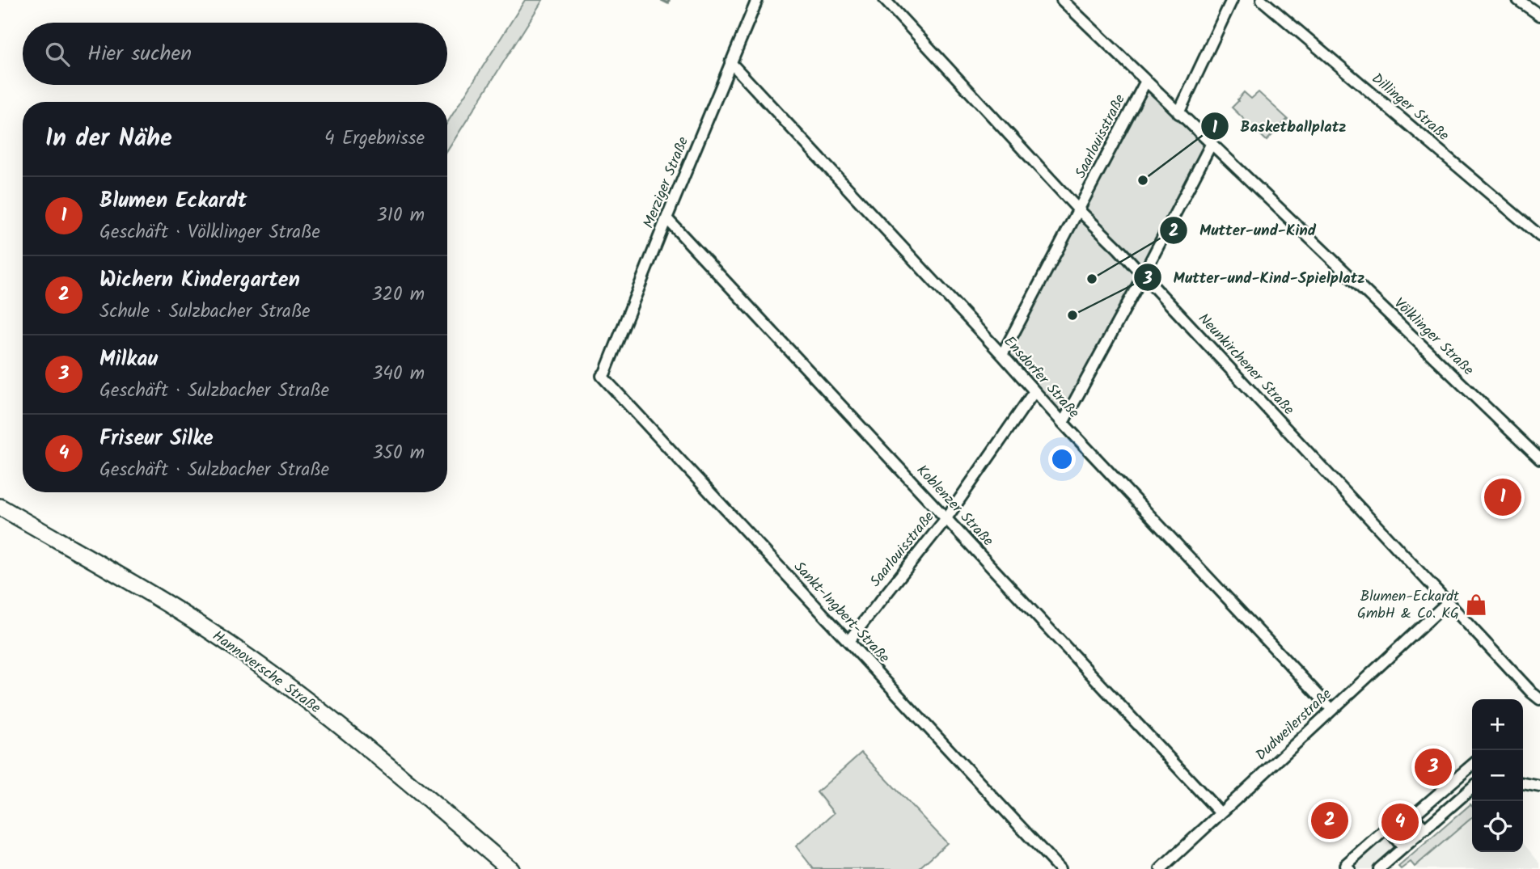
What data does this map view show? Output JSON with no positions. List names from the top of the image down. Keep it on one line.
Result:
{"streets":{"main road":["Hannoversche Straße"],"street":["Dillinger Straße","Saarlouisstraße","Merziger Straße","Völklinger Straße","Neunkirchener Straße","Ensdorfer Straße","Koblenzer Straße","Sankt-Ingbert-Straße","Dudweilerstraße"]},"crossings":[["Saarlouisstraße","Völklinger Straße"],["Saarlouisstraße","Neunkirchener Straße"],["Saarlouisstraße","Ensdorfer Straße"],["Saarlouisstraße","Koblenzer Straße"],["Saarlouisstraße","Sankt-Ingbert-Straße"],["Merziger Straße","Ensdorfer Straße"],["Merziger Straße","Koblenzer Straße"],["Merziger Straße","Sankt-Ingbert-Straße"],["Neunkirchener Straße","Dudweilerstraße"],["Ensdorfer Straße","Dudweilerstraße"],["Koblenzer Straße","Dudweilerstraße"]],"places":{"other":["Basketballplatz","Mutter-und-Kind","Mutter-und-Kind-Spielplatz"],"shop":["Blumen-Eckardt GmbH & Co. KG"]},"page":{"search":"Hier suchen","heading":["In der Nähe","4 Ergebnisse"],"list":[{"mark":"1","name":"Blumen Eckardt","note":"Geschäft · Völklinger Straße","value":"310 m"},{"mark":"2","name":"Wichern Kindergarten","note":"Schule · Sulzbacher Straße","value":"320 m"},{"mark":"3","name":"Milkau","note":"Geschäft · Sulzbacher Straße","value":"340 m"},{"mark":"4","name":"Friseur Silke","note":"Geschäft · Sulzbacher Straße","value":"350 m"}],"pins":["1","3","2","4"],"map_buttons":["+","−"]}}
